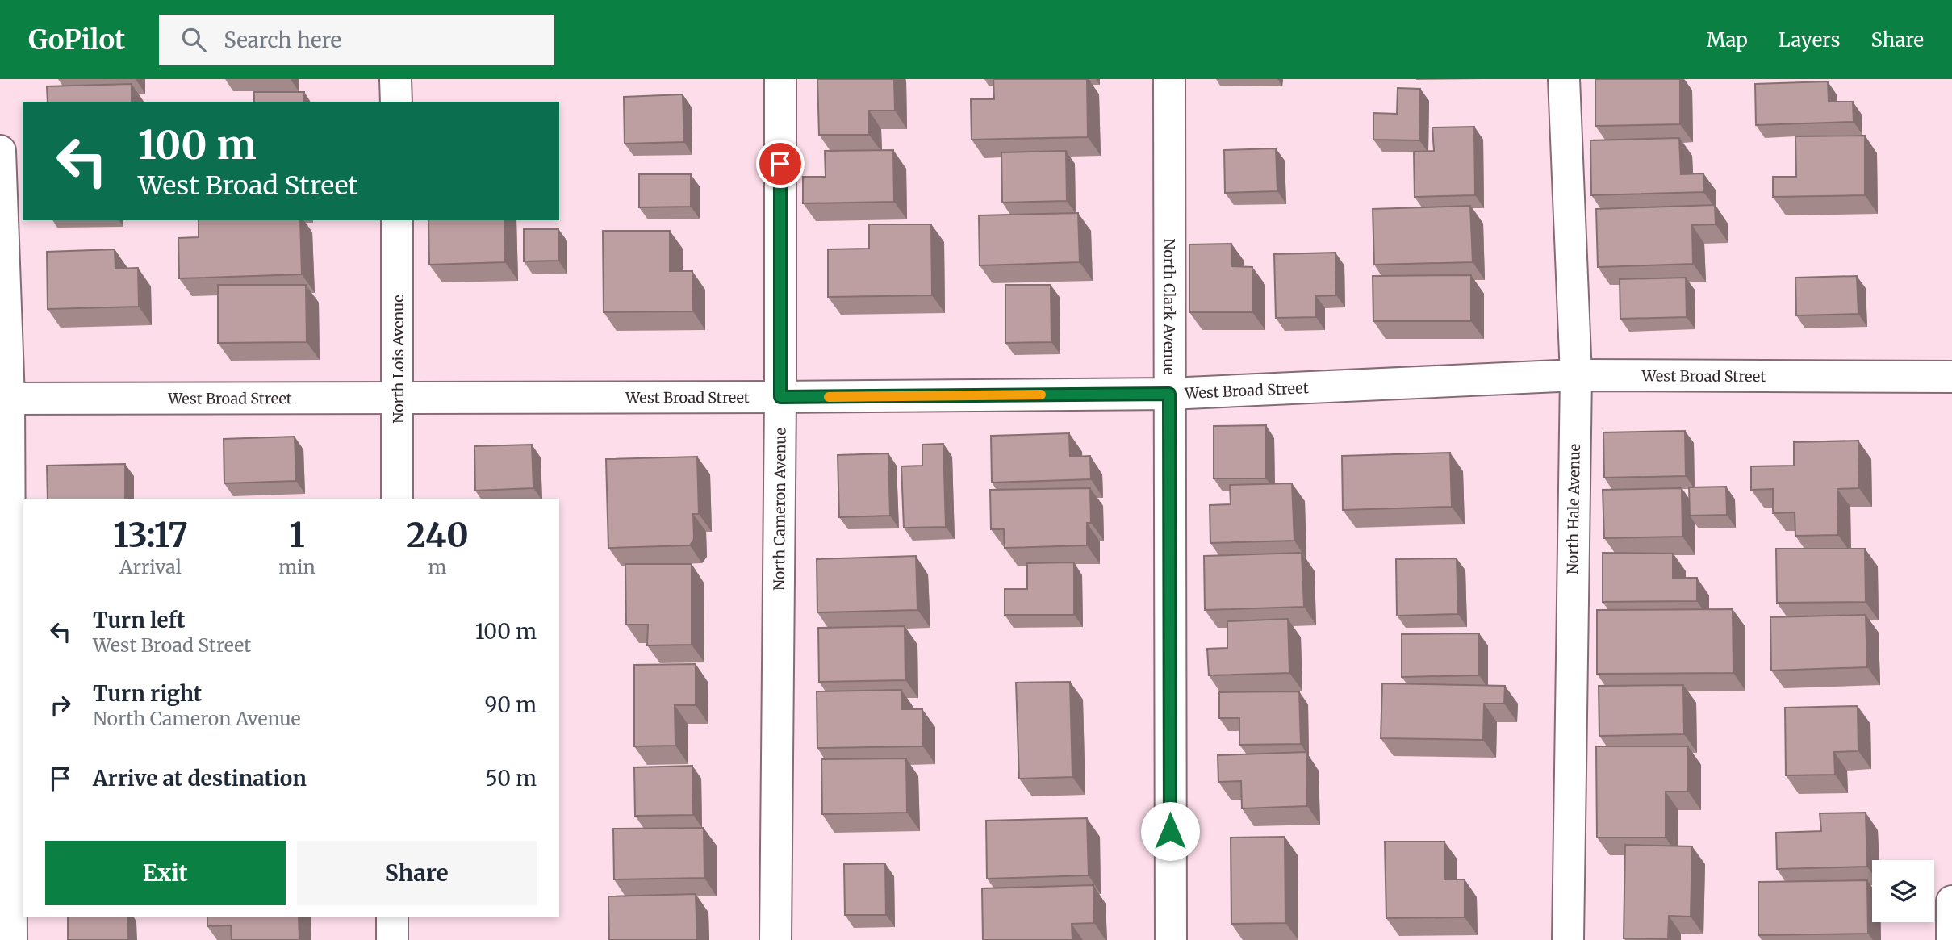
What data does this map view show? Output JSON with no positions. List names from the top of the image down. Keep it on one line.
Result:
{"streets":{"street":["North Clark Avenue","North Lois Avenue","West Broad Street","North Hale Avenue","North Cameron Avenue"]},"crossings":[["North Clark Avenue","West Broad Street"],["North Lois Avenue","West Broad Street"],["West Broad Street","North Hale Avenue"],["West Broad Street","North Cameron Avenue"]],"page":{"header":"GoPilot","search":"Search here","nav":["Map","Layers","Share"],"turn":["100 m","West Broad Street"],"eta":["13:17","Arrival","1","min","240","m"],"list":[{"name":"Turn left","note":"West Broad Street","value":"100 m"},{"name":"Turn right","note":"North Cameron Avenue","value":"90 m"},{"name":"Arrive at destination","value":"50 m"}],"buttons":["Exit","Share"]}}
